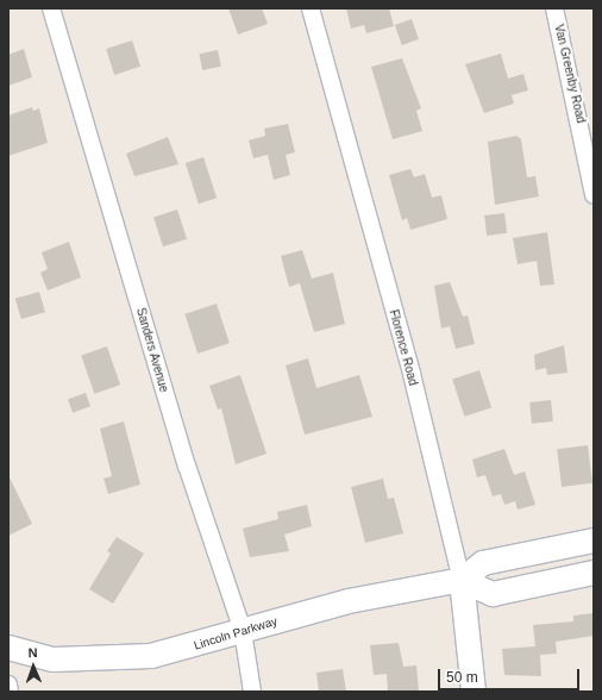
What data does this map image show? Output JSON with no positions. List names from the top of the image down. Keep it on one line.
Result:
{"streets":{"street":["Van Greenby Road","Florence Road","Sanders Avenue","Lincoln Parkway"]},"crossings":[["Florence Road","Lincoln Parkway"],["Sanders Avenue","Lincoln Parkway"]],"scale_bar":"50 m","north":"top"}
